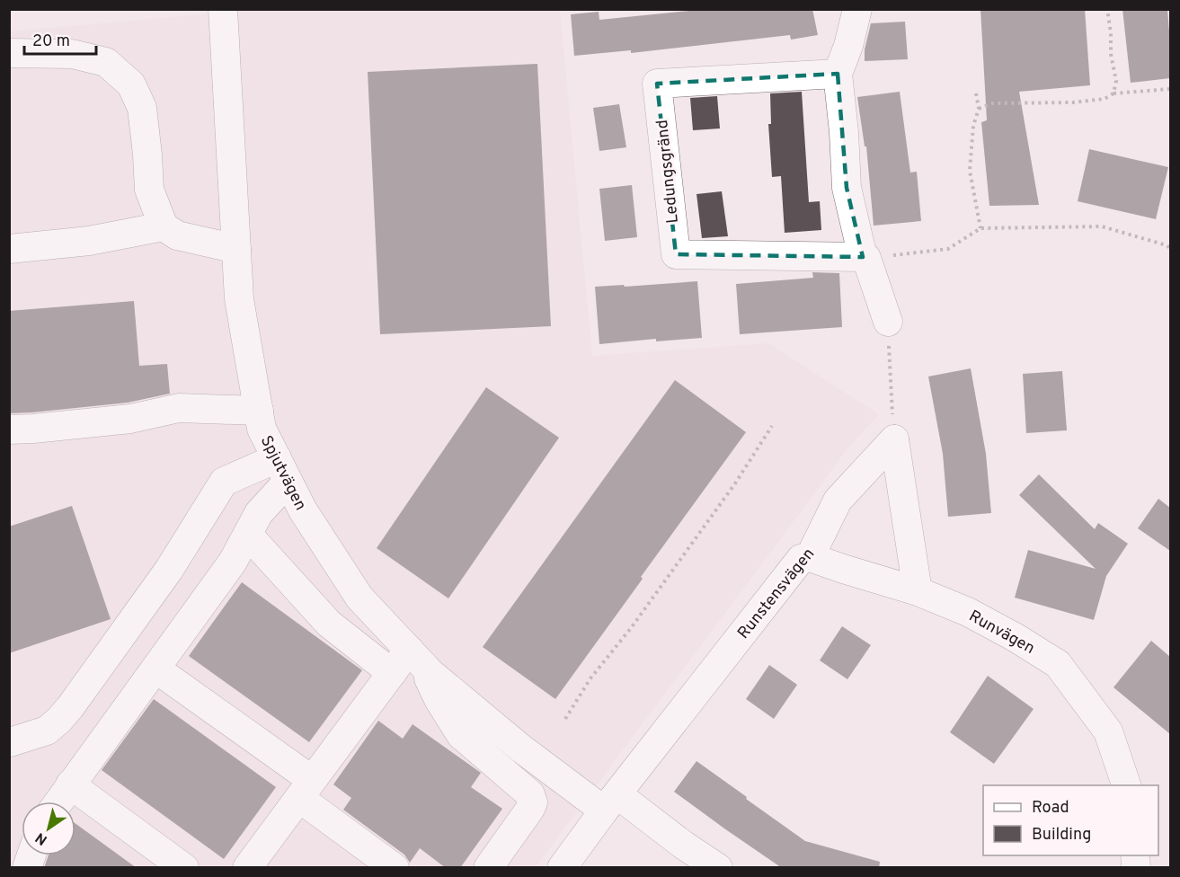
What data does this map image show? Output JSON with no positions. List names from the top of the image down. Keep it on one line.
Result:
{"streets":{"street":["Ledungsgränd","Spjutvägen","Runstensvägen","Runvägen"]},"crossings":[["Spjutvägen","Runstensvägen"],["Runstensvägen","Runvägen"]],"legend":["Road","Building"],"scale_bar":"20 m","north":"bottom left"}
